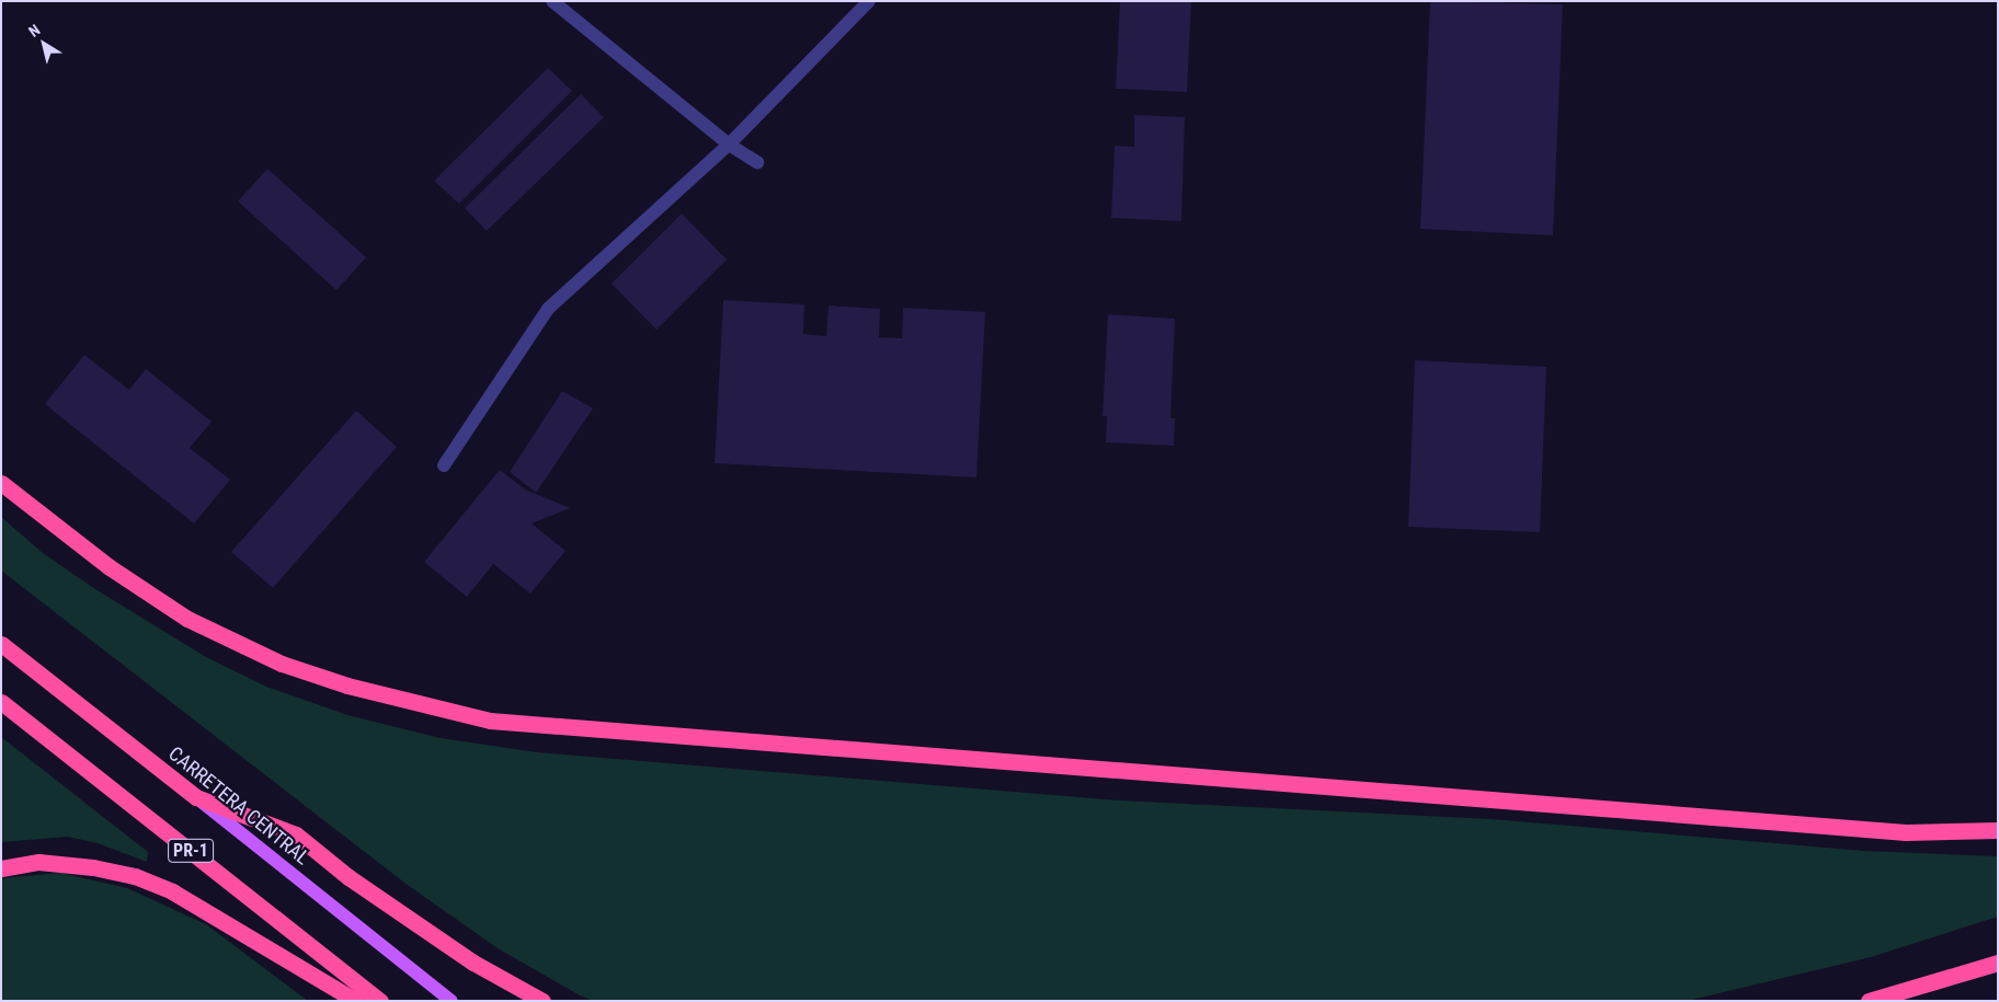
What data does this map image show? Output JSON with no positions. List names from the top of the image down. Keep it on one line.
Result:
{"streets":{"highway":["CARRETERA CENTRAL","PR-1"]},"north":"top left"}
